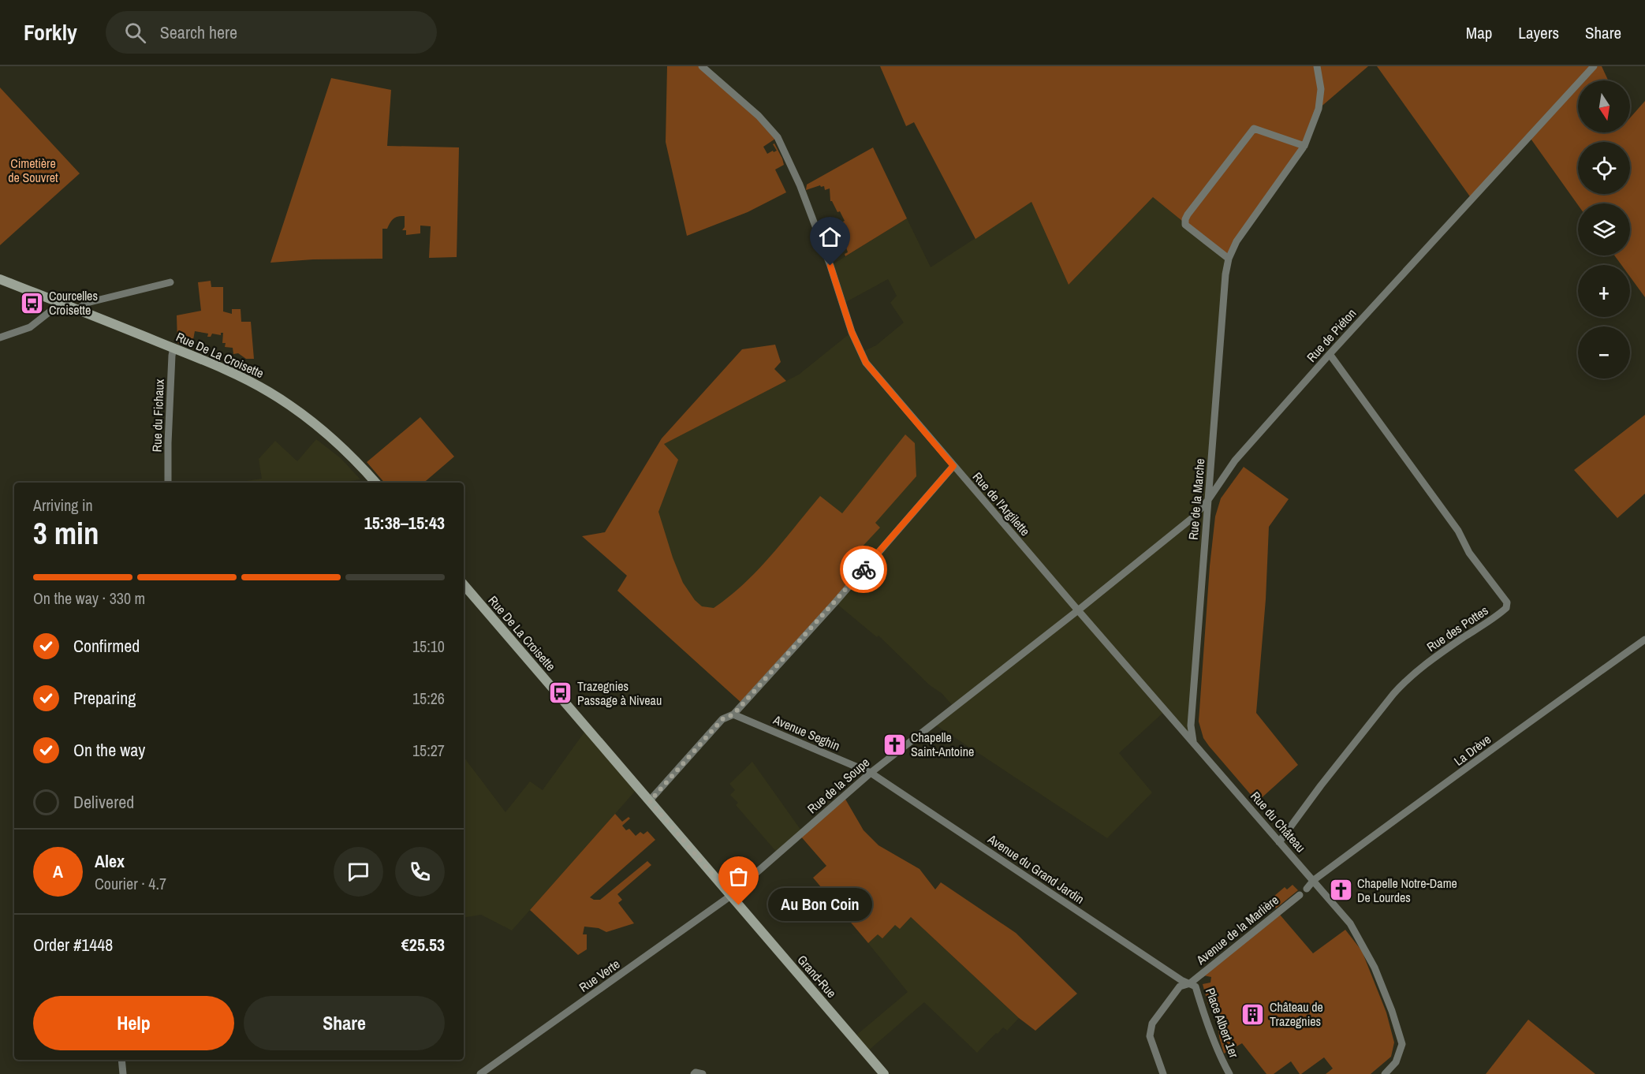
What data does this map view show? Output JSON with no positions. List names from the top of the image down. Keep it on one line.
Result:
{"streets":{"main road":["Rue De La Croisette","Grand-Rue"],"street":["Rue de Piéton","Rue du Fichaux","Rue de la Marche","Rue de l'Argilette","Rue des Pottes","Avenue Seghin","La Drève","Rue de la Soupe","Rue du Château","Avenue du Grand Jardin","Avenue de la Marlière","Rue Verte","Place Albert 1er"]},"crossings":[["Rue de Piéton","Rue de la Marche"],["Rue de Piéton","Rue de l'Argilette"],["Rue de Piéton","Rue des Pottes"],["Rue de Piéton","Rue de la Soupe"],["Rue de Piéton","Rue du Château"],["Rue De La Croisette","Rue du Fichaux"],["Rue De La Croisette","Rue de la Soupe"],["Rue De La Croisette","Rue Verte"],["Rue De La Croisette","Grand-Rue"],["Rue de la Marche","Rue du Château"],["Rue de l'Argilette","Rue de la Soupe"],["Rue de l'Argilette","Rue du Château"],["Rue des Pottes","Rue du Château"],["Avenue Seghin","Rue de la Soupe"],["Avenue Seghin","Avenue du Grand Jardin"],["La Drève","Rue du Château"],["Rue de la Soupe","Rue du Château"],["Rue de la Soupe","Avenue du Grand Jardin"],["Rue de la Soupe","Rue Verte"],["Rue de la Soupe","Grand-Rue"],["Avenue du Grand Jardin","Avenue de la Marlière"],["Avenue du Grand Jardin","Place Albert 1er"],["Avenue de la Marlière","Place Albert 1er"],["Rue Verte","Grand-Rue"]],"parks":["Cimetière de Souvret"],"places":{"bus stop":["Courcelles Croisette","Trazegnies Passage à Niveau"],"church":["Chapelle Saint-Antoine","Chapelle Notre-Dame De Lourdes"],"other":["Au Bon Coin"],"building":["Château de Trazegnies"]},"north":"bottom","page":{"header":"Forkly","search":"Search here","nav":["Map","Layers","Share"],"map_buttons":["+","−"],"heading":["3 min","Arriving in","15:38–15:43"],"panel":["Alex","Courier · 4.7","Order #1448","€25.53"],"bar":"On the way · 330 m","list":[["Confirmed","15:10"],["Preparing","15:26"],["On the way","15:27"],"Delivered"],"round":"A","bubble":"Au Bon Coin","buttons":["Help","Share"]}}
